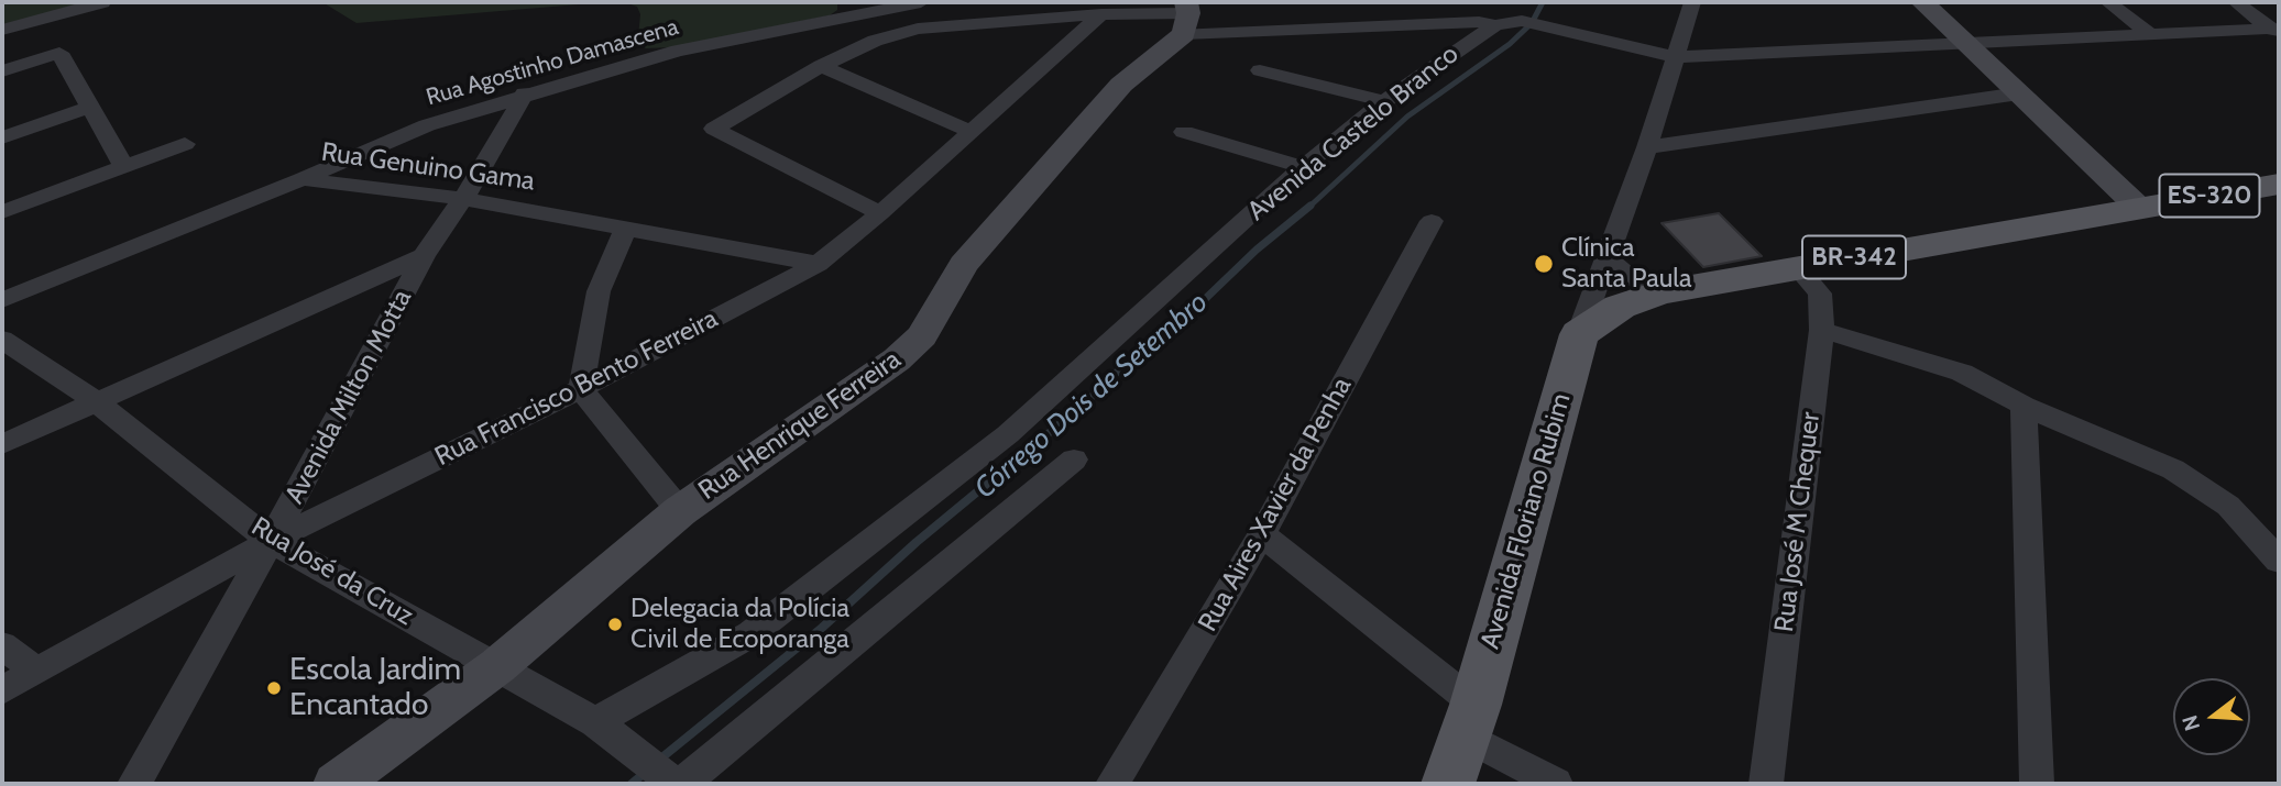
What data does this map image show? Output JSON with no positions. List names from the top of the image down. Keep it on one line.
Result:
{"streets":{"main road":["ES-320","BR-342","Avenida Floriano Rubim"],"street":["Rua Agostinho Damascena","Avenida Castelo Branco","Rua Genuino Gama","Rua Francisco Bento Ferreira","Avenida Milton Motta","Rua Henrique Ferreira","Rua Aires Xavier da Penha","Rua José M Chequer","Rua José da Cruz"]},"crossings":[["Rua Agostinho Damascena","Rua Genuino Gama"],["Rua Agostinho Damascena","Avenida Milton Motta"],["Avenida Castelo Branco","Rua José da Cruz"],["Rua Genuino Gama","Rua Francisco Bento Ferreira"],["Rua Genuino Gama","Avenida Milton Motta"],["ES-320","BR-342"],["BR-342","Avenida Floriano Rubim"],["BR-342","Rua José M Chequer"],["Rua Francisco Bento Ferreira","Avenida Milton Motta"],["Rua Francisco Bento Ferreira","Rua José da Cruz"],["Avenida Milton Motta","Rua José da Cruz"],["Rua Henrique Ferreira","Rua José da Cruz"]],"water":["Córrego Dois de Setembro"],"places":["Clínica Santa Paula","Delegacia da Polícia Civil de Ecoporanga","Escola Jardim Encantado"],"north":"left"}
